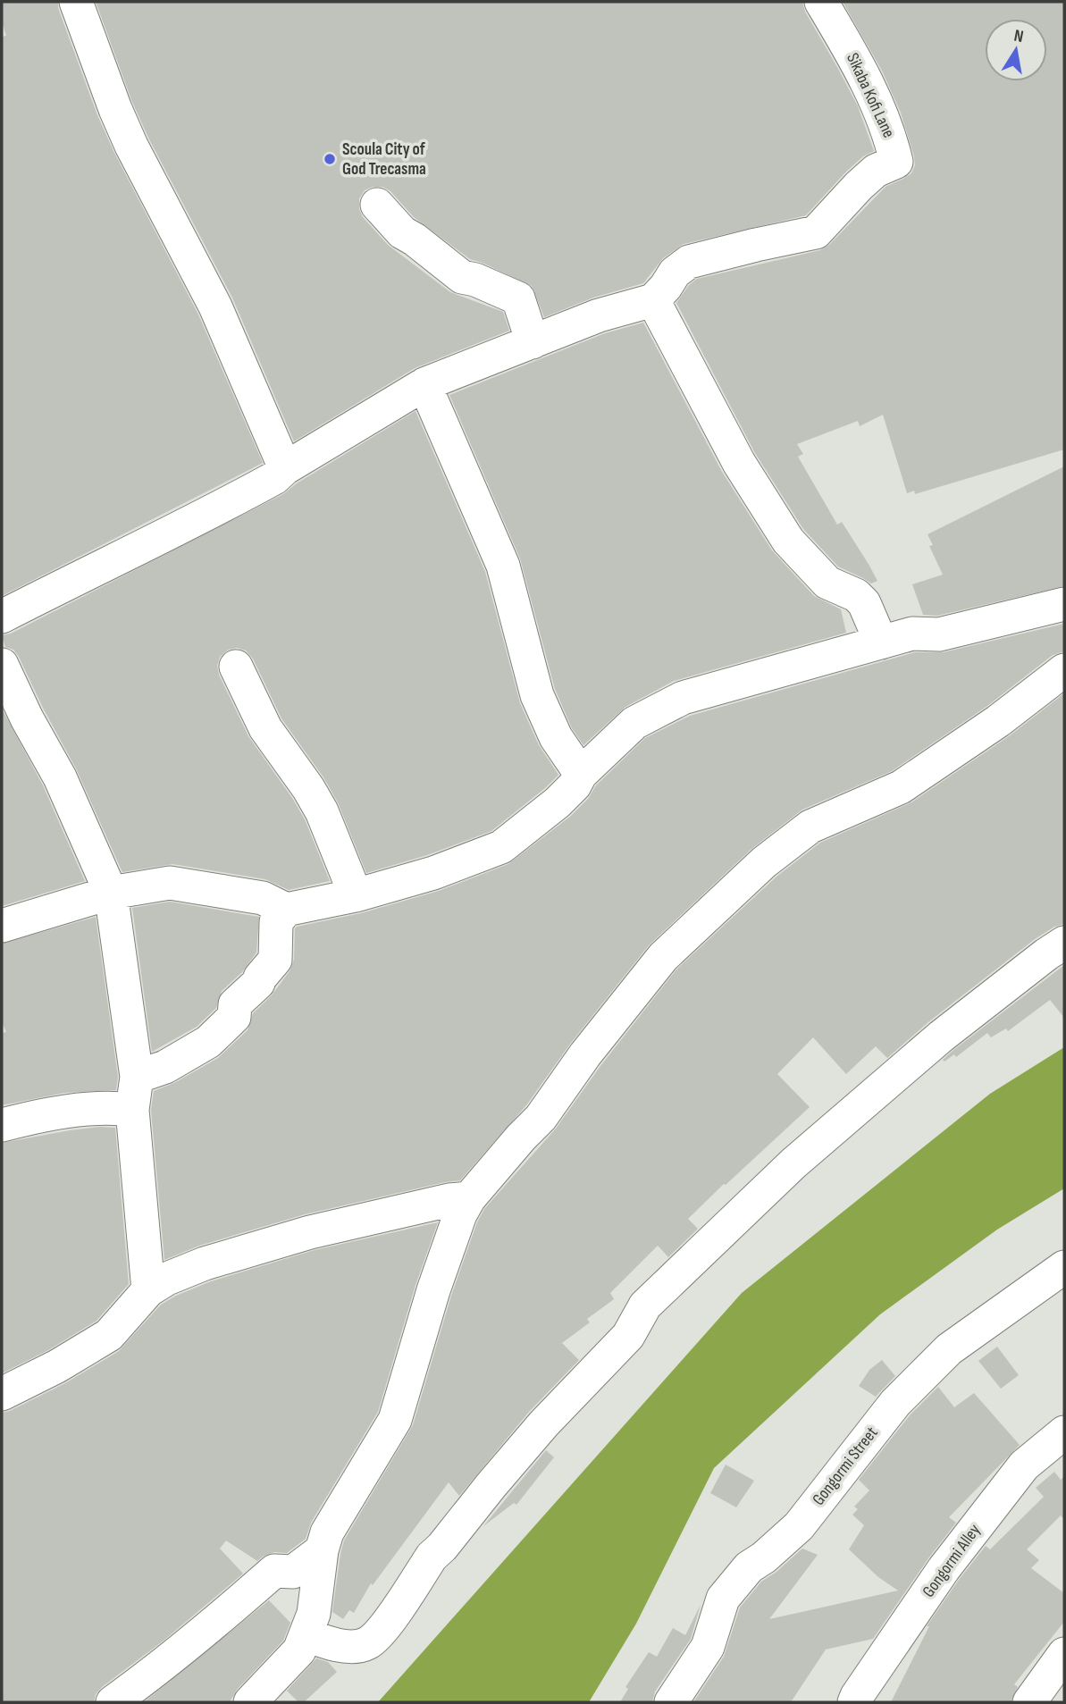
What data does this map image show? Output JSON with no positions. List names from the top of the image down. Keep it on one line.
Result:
{"streets":{"street":["Sikaba Kofi Lane","Gongormi Street","Gongormi Alley"]},"places":["Scoula City of God Trecasma"],"north":"top"}
